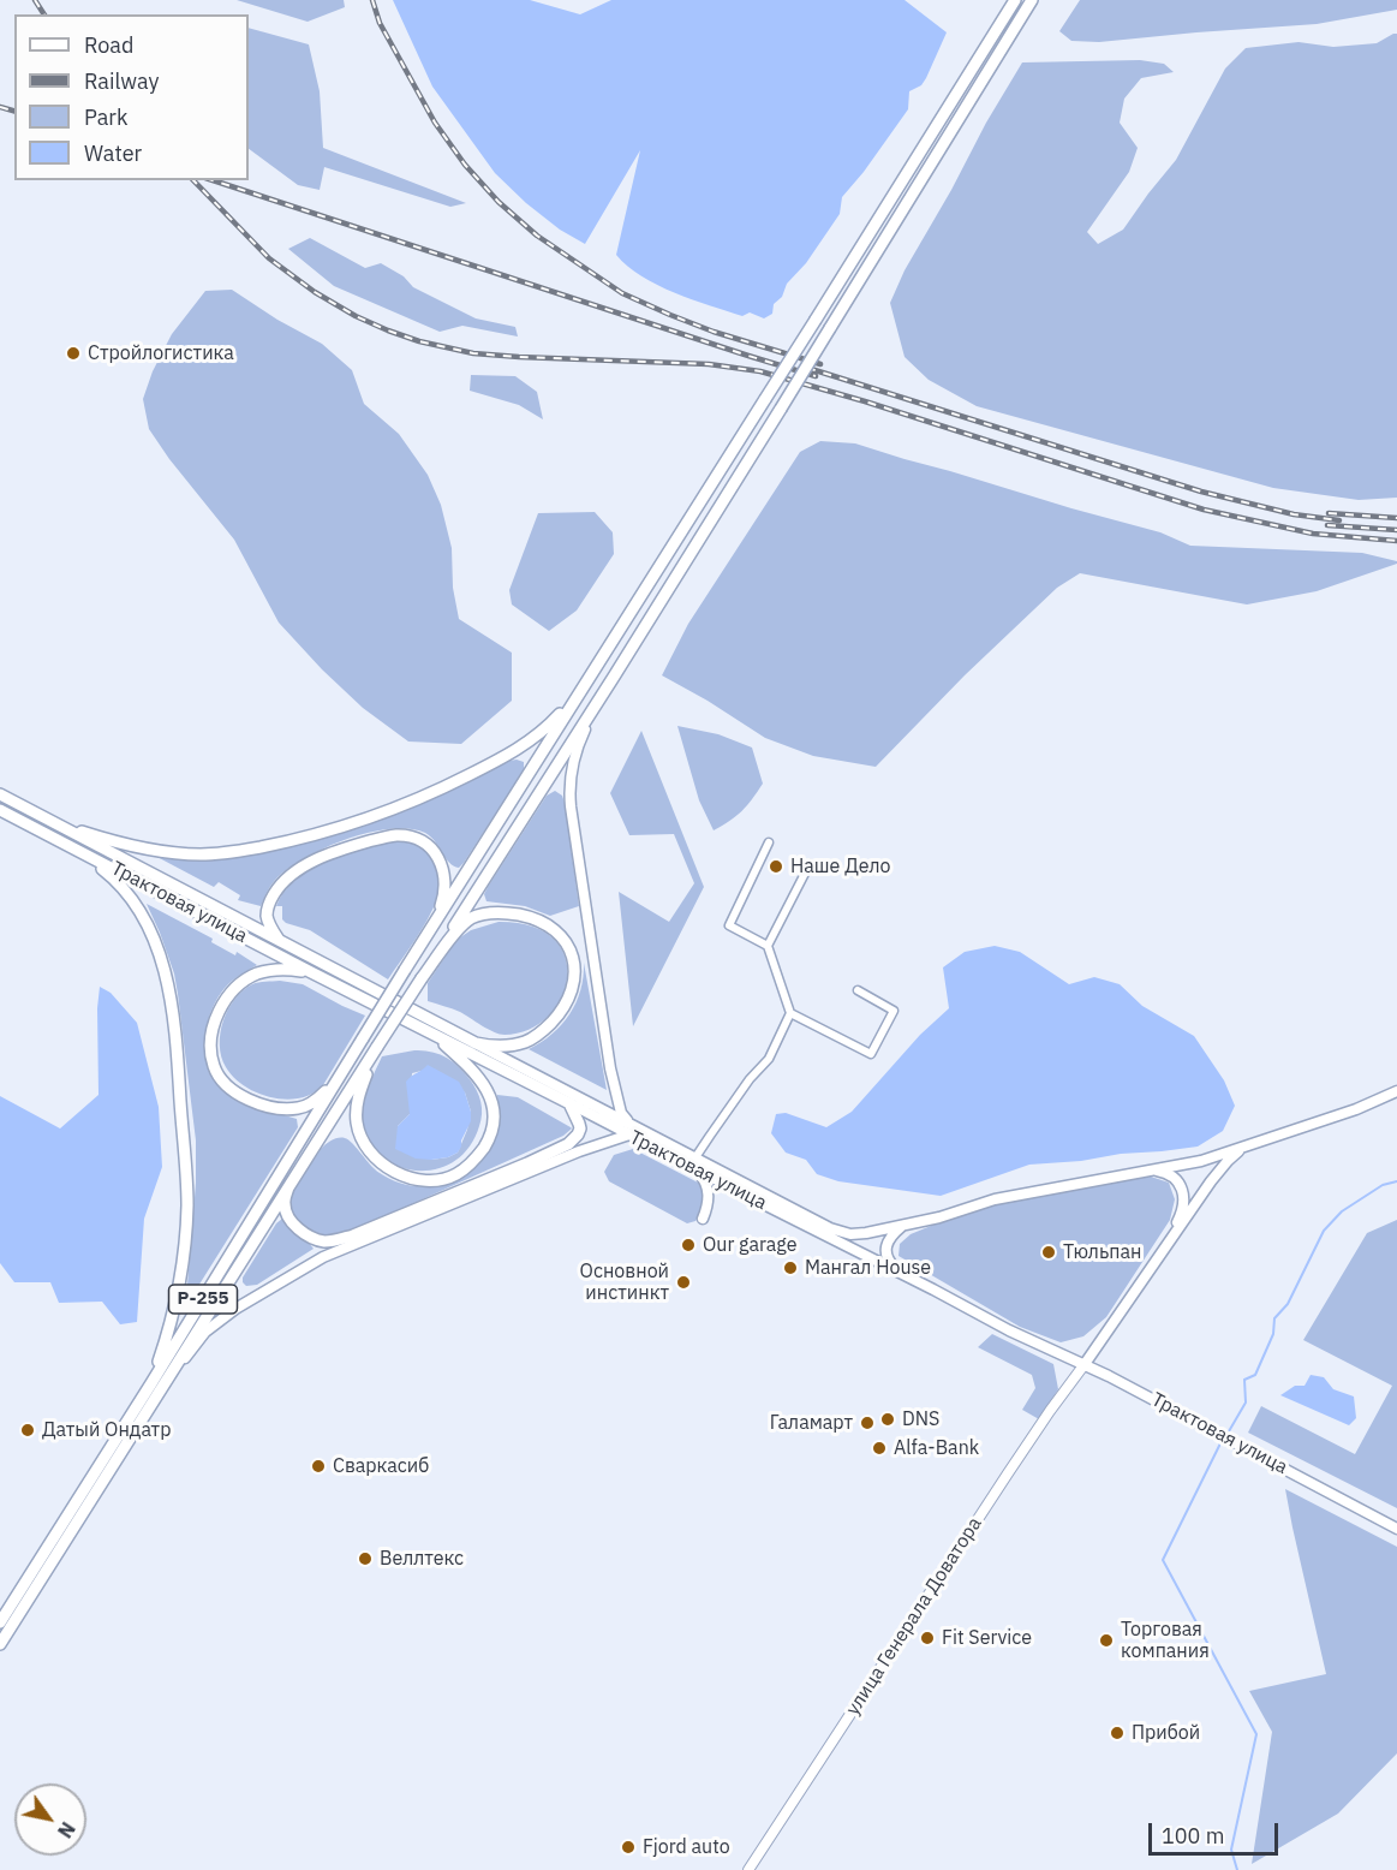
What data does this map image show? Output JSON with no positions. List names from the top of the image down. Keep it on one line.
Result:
{"streets":{"main road":["Трактовая улица","Р-255"],"street":["улица Генерала Доватора"]},"crossings":[["Трактовая улица","улица Генерала Доватора"]],"places":["Стройлогистика","Наше Дело","Our garage","Тюльпан","Мангал House","Основной инстинкт","DNS","Галамарт","Датый Ондатр","Alfa-Bank","Сваркаcиб","Веллтекс","Fit Service","Торговая компания","Прибой","Fjord auto"],"legend":["Road","Railway","Park","Water"],"scale_bar":"100 m","north":"bottom right"}
